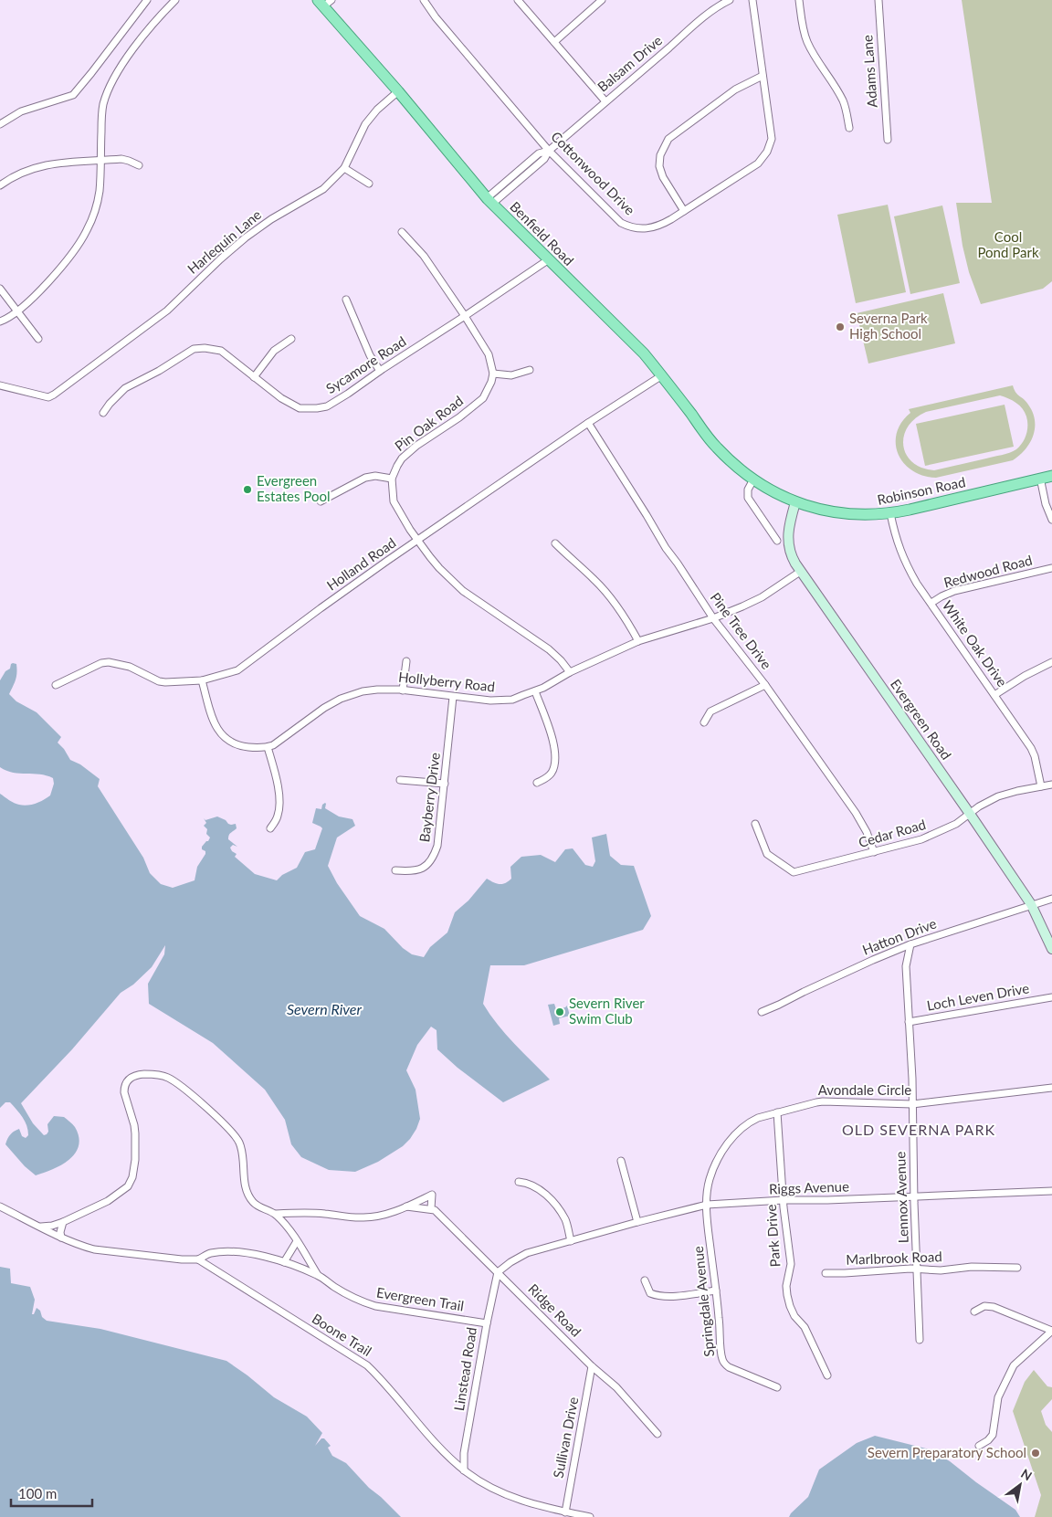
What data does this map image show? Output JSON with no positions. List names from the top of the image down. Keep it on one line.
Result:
{"streets":{"main road":["Benfield Road","Robinson Road"],"street":["Balsam Drive","Adams Lane","Cottonwood Drive","Harlequin Lane","Sycamore Road","Pin Oak Road","Holland Road","Redwood Road","Pine Tree Drive","White Oak Drive","Hollyberry Road","Evergreen Road","Bayberry Drive","Cedar Road","Hatton Drive","Loch Leven Drive","Avondale Circle","Riggs Avenue","Lennox Avenue","Park Drive","Marlbrook Road","Evergreen Trail","Springdale Avenue","Ridge Road","Boone Trail","Linstead Road","Sullivan Drive"]},"crossings":[["Balsam Drive","Cottonwood Drive"],["Balsam Drive","Benfield Road"],["Benfield Road","Harlequin Lane"],["Benfield Road","Sycamore Road"],["Benfield Road","Robinson Road"],["Benfield Road","Holland Road"],["Benfield Road","Evergreen Road"],["Robinson Road","White Oak Drive"],["Robinson Road","Evergreen Road"],["Holland Road","Pine Tree Drive"],["Redwood Road","White Oak Drive"],["Pine Tree Drive","Hollyberry Road"],["Pine Tree Drive","Cedar Road"],["White Oak Drive","Cedar Road"],["Hollyberry Road","Evergreen Road"],["Hollyberry Road","Bayberry Drive"],["Evergreen Road","Cedar Road"],["Evergreen Road","Hatton Drive"],["Hatton Drive","Lennox Avenue"],["Loch Leven Drive","Lennox Avenue"],["Avondale Circle","Riggs Avenue"],["Avondale Circle","Lennox Avenue"],["Avondale Circle","Park Drive"],["Avondale Circle","Springdale Avenue"],["Riggs Avenue","Lennox Avenue"],["Riggs Avenue","Park Drive"],["Riggs Avenue","Springdale Avenue"],["Riggs Avenue","Ridge Road"],["Riggs Avenue","Linstead Road"],["Lennox Avenue","Marlbrook Road"],["Evergreen Trail","Boone Trail"],["Evergreen Trail","Linstead Road"],["Ridge Road","Linstead Road"],["Ridge Road","Sullivan Drive"],["Boone Trail","Linstead Road"],["Boone Trail","Sullivan Drive"]],"districts":["OLD SEVERNA PARK"],"water":["Severn River"],"parks":["Cool Pond Park"],"places":["Severna Park High School","Evergreen Estates Pool","Severn River Swim Club","Severn Preparatory School"],"scale_bar":"100 m","north":"top right"}
